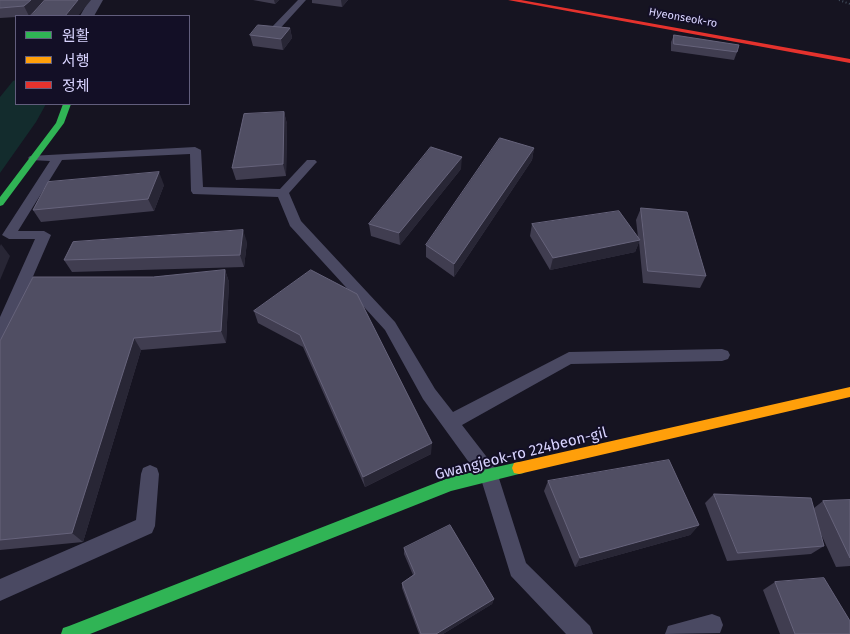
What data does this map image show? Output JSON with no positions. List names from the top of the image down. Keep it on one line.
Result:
{"streets":{"street":["Hyeonseok-ro","Gwangjeok-ro 224beon-gil"]},"legend":["원활","서행","정체"]}
